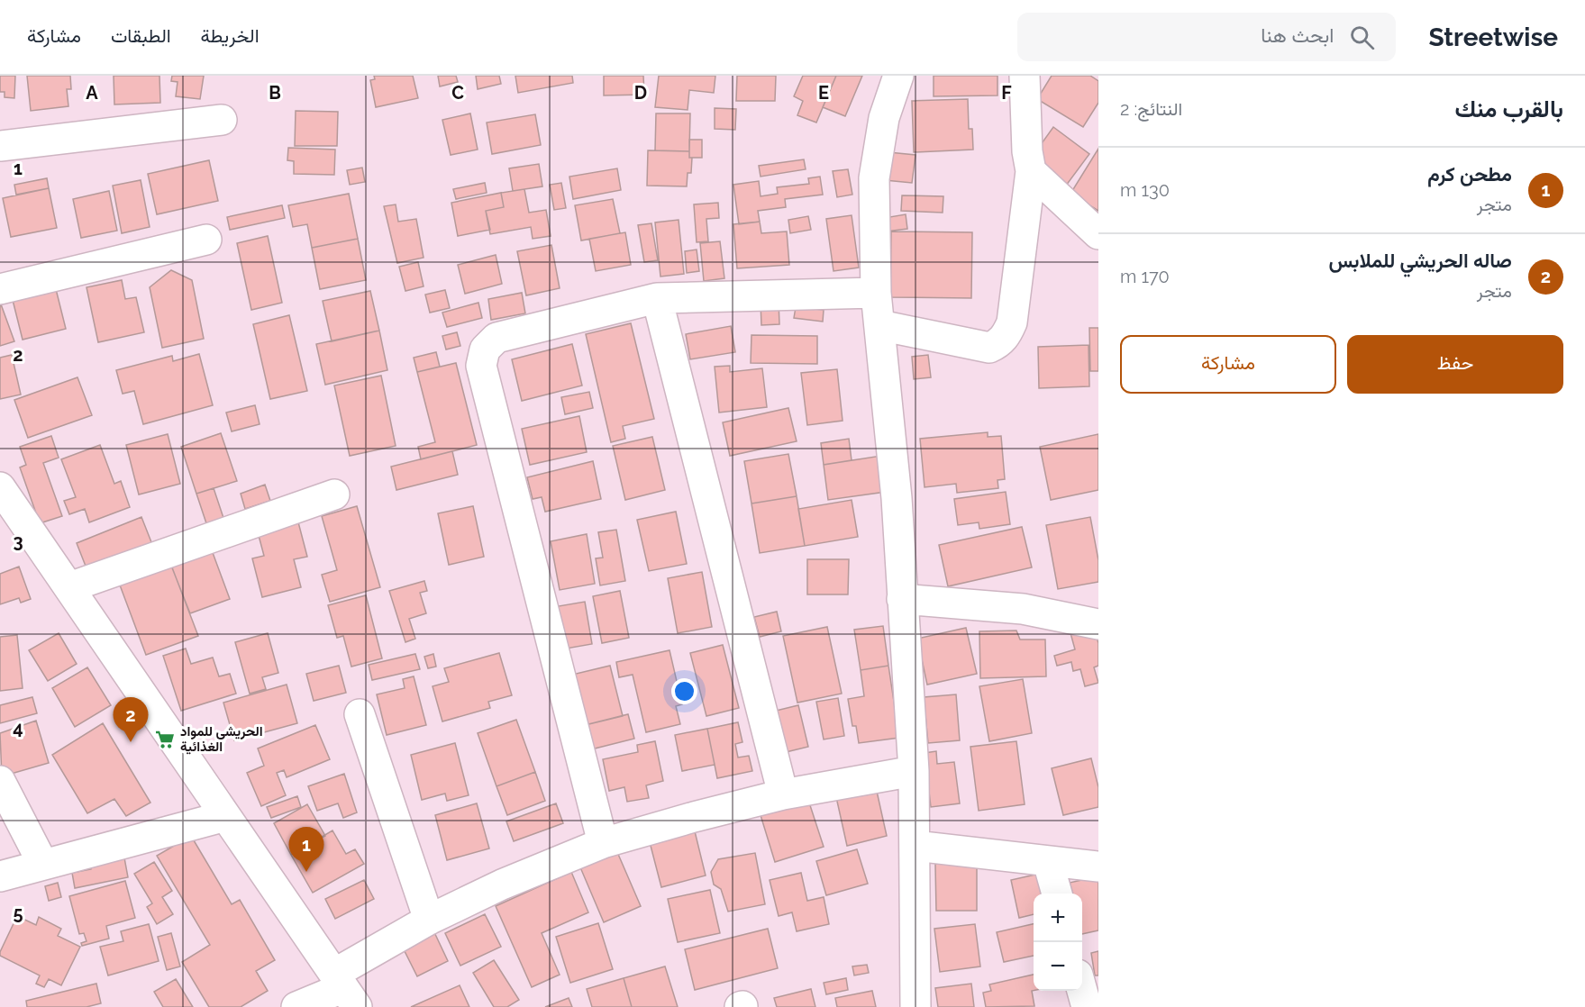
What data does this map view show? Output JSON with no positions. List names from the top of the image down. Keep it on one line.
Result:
{"places":{"supermarket":["الحريشي للمواد الغذائية"]},"page":{"header":"Streetwise","search":"ابحث هنا","nav":["الخريطة","الطبقات","مشاركة"],"heading":["بالقرب منك","النتائج: 2"],"list":[{"mark":"1","name":"مطحن كرم","note":"متجر","value":"130 m"},{"mark":"2","name":"صاله الحريشي للملابس","note":"متجر","value":"170 m"}],"buttons":["حفظ","مشاركة"],"pins":["2","1"],"map_buttons":["+","−"]},"grid":{"columns":["A","B","C","D","E","F"],"rows":["1","2","3","4","5"]}}
